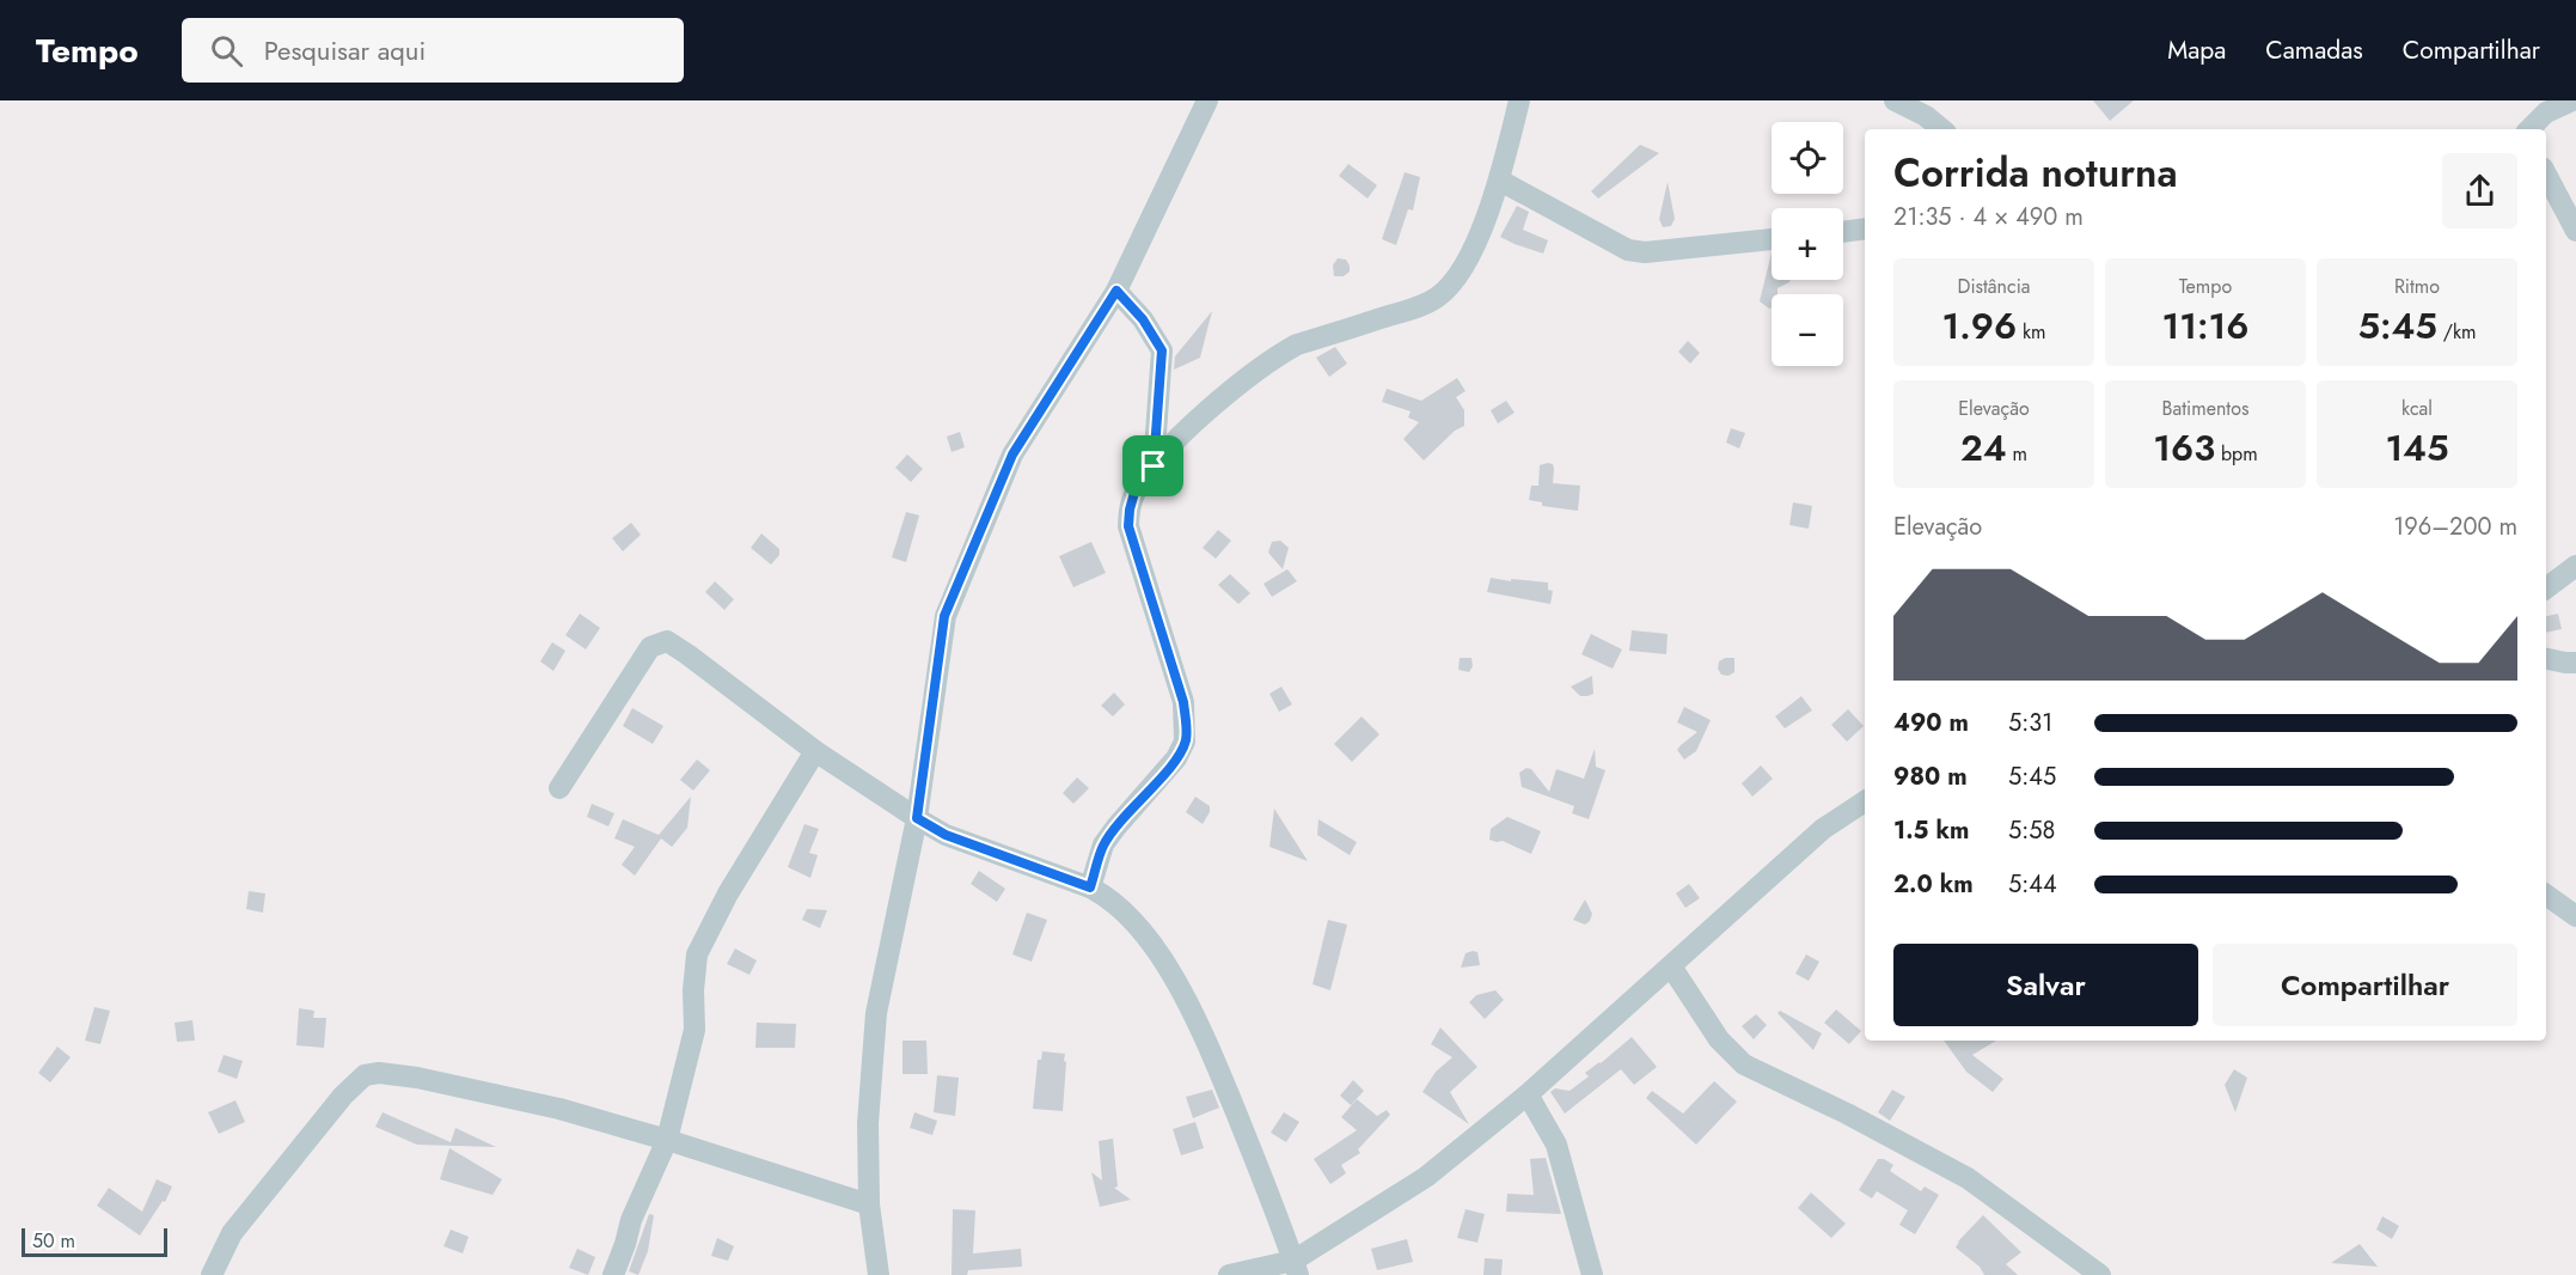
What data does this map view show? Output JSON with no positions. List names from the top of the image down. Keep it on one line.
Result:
{"scale_bar":"50 m","page":{"header":"Tempo","search":"Pesquisar aqui","nav":["Mapa","Camadas","Compartilhar"],"map_buttons":["+","−"],"heading":["Corrida noturna","21:35 · 4 × 490 m"],"stats":[["Distância","1.96 km"],["Tempo","11:16"],["Ritmo","5:45 /km"],["Elevação","24 m"],["Batimentos","163 bpm"],["kcal","145"]],"chart":["Elevação","196–200 m"],"list":[{"name":"490 m","note":"5:31"},{"name":"980 m","note":"5:45"},{"name":"1.5 km","note":"5:58"},{"name":"2.0 km","note":"5:44"}],"buttons":["Salvar","Compartilhar"],"scale":"50 m"}}
